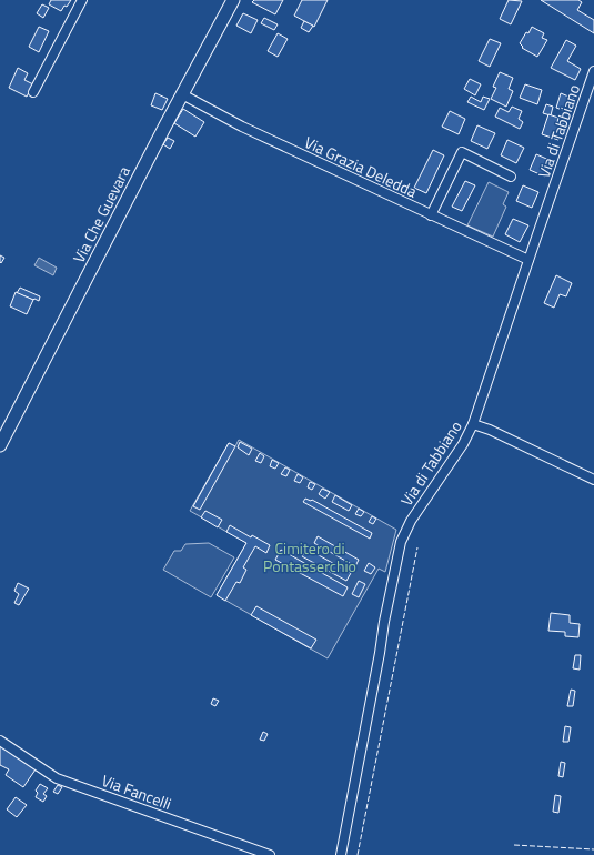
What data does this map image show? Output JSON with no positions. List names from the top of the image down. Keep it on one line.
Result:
{"streets":{"main road":["Via Che Guevara"],"street":["Via di Tabbiano","Via Grazia Deledda","Via Fancelli"]},"crossings":[["Via di Tabbiano","Via Grazia Deledda"],["Via Grazia Deledda","Via Che Guevara"]],"parks":["Cimitero di Pontasserchio"]}
